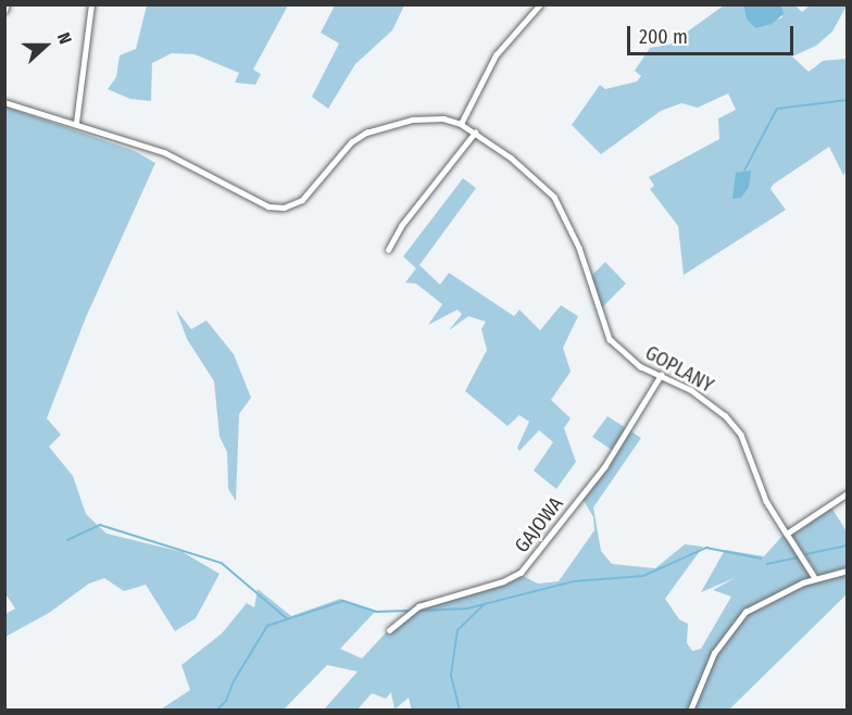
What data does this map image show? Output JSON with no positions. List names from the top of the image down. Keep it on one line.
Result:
{"streets":{"street":["GOPLANY","GAJOWA"]},"crossings":[["GOPLANY","GAJOWA"]],"scale_bar":"200 m","north":"right"}
